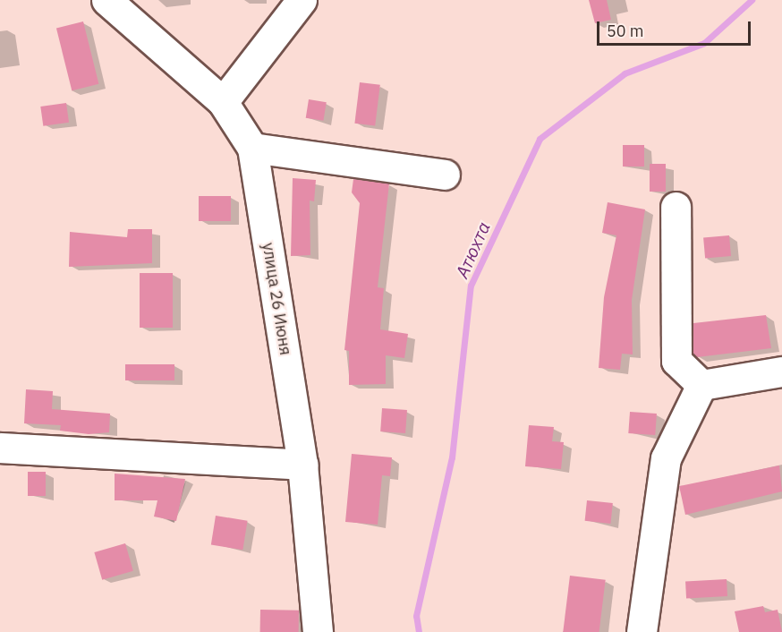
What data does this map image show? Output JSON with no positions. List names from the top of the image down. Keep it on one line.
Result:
{"streets":{"street":["улица 26 Июня"]},"water":["Атюхта"],"scale_bar":"50 m"}
